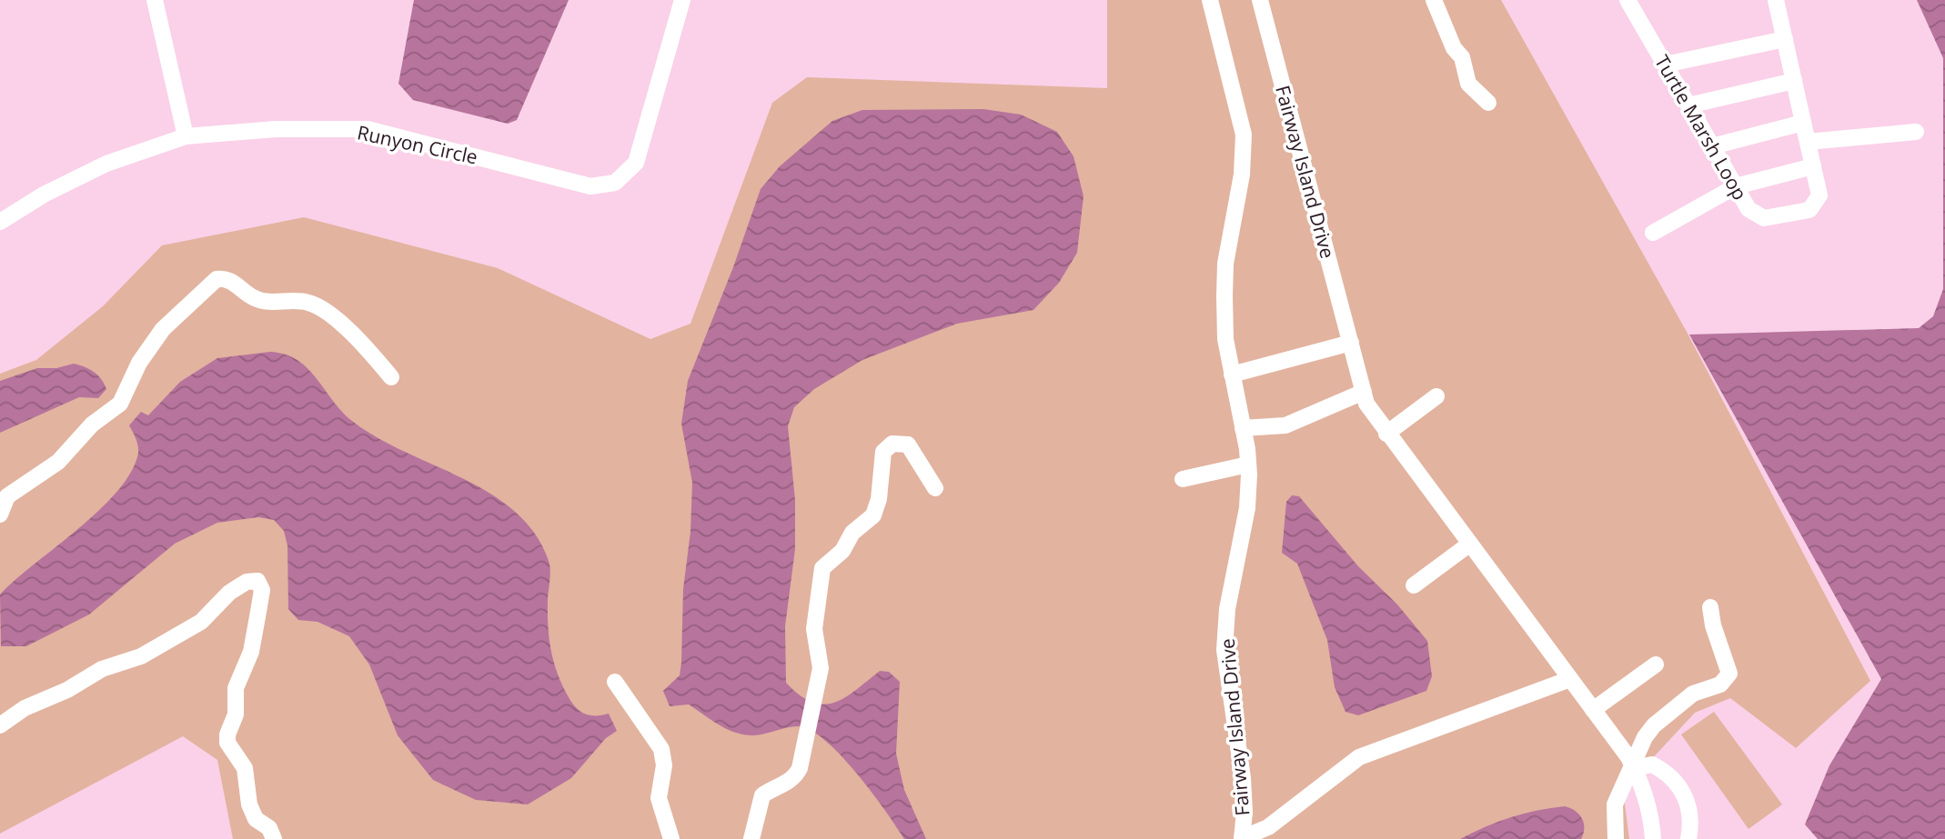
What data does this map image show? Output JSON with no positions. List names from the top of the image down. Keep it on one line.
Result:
{"streets":{"street":["Turtle Marsh Loop","Runyon Circle","Fairway Island Drive"]}}
